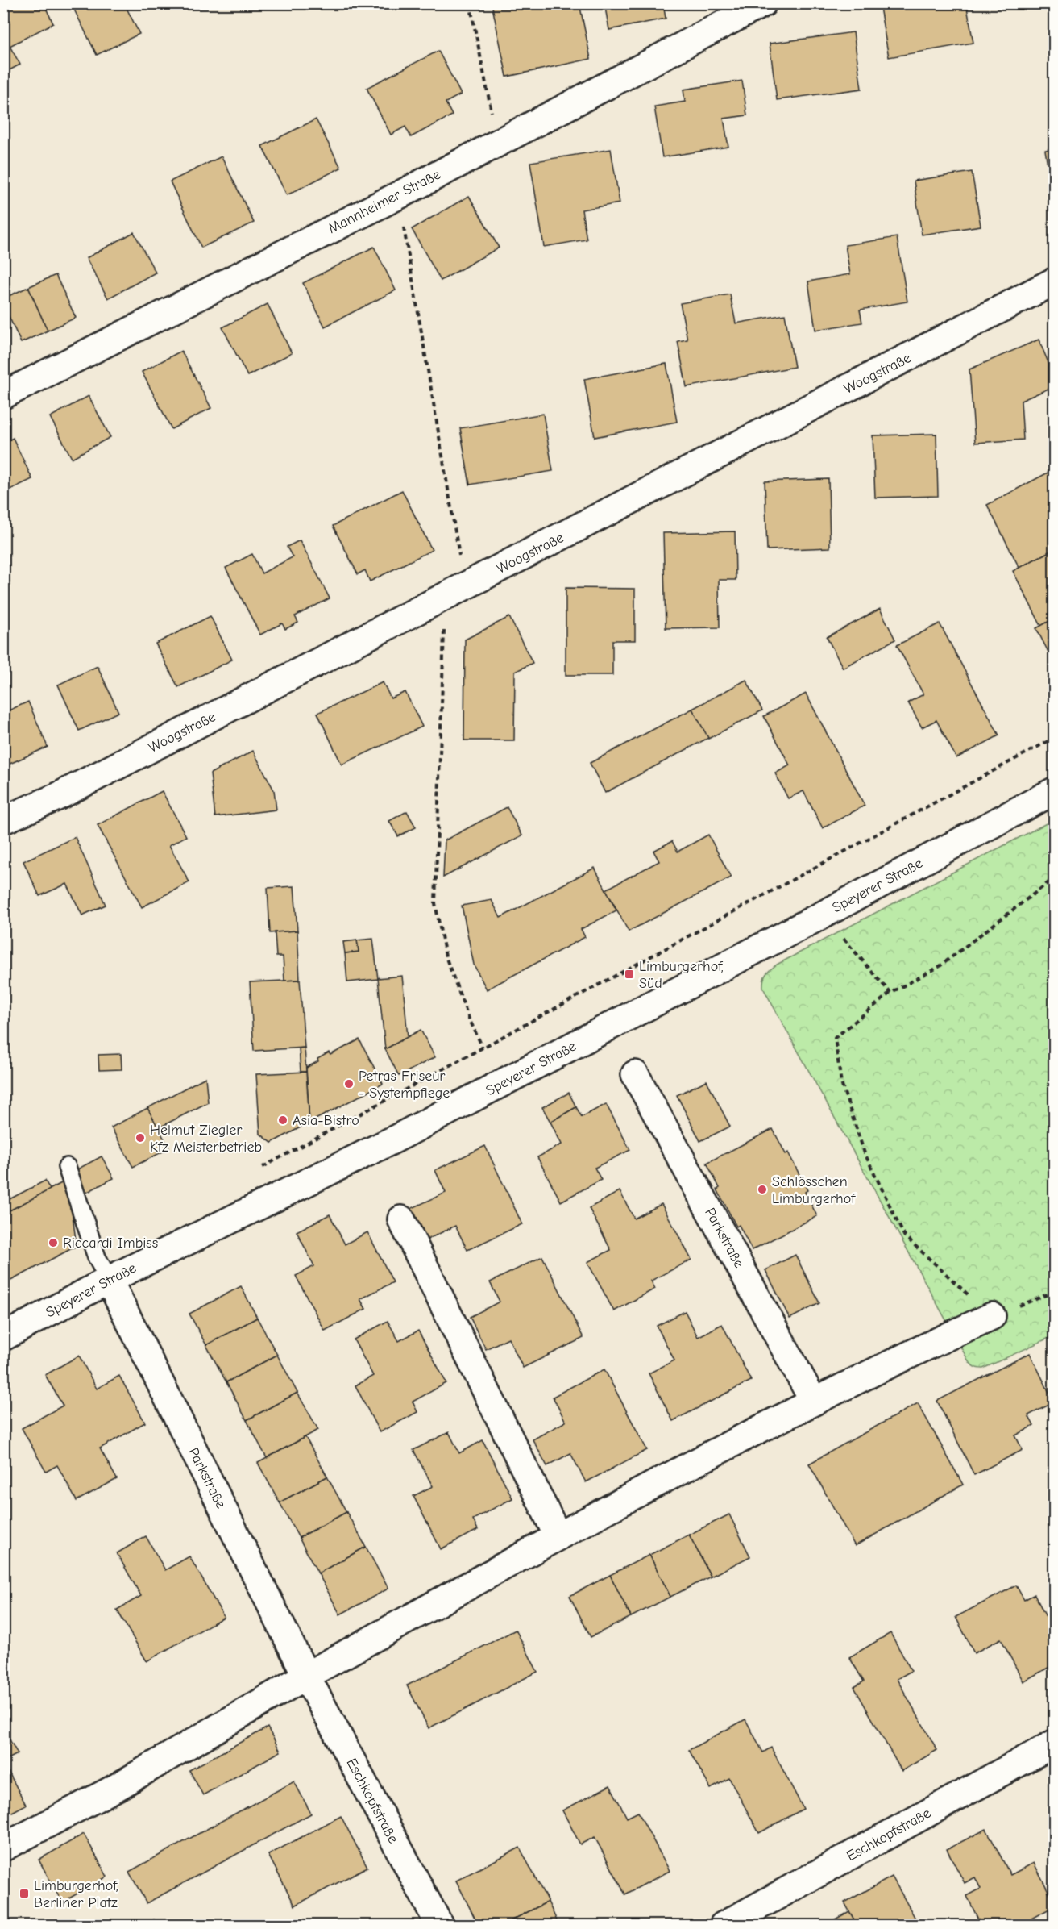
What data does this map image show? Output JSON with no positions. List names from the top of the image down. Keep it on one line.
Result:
{"streets":{"street":["Mannheimer Straße","Woogstraße","Speyerer Straße","Parkstraße","Eschkopfstraße"]},"crossings":[["Speyerer Straße","Parkstraße"],["Parkstraße","Eschkopfstraße"]],"places":{"transit":["Limburgerhof, Süd","Limburgerhof, Berliner Platz"],"other":["Petras Friseur - Systempflege","Asia-Bistro","Helmut Ziegler Kfz Meisterbetrieb","Schlösschen Limburgerhof","Riccardi Imbiss"]}}
